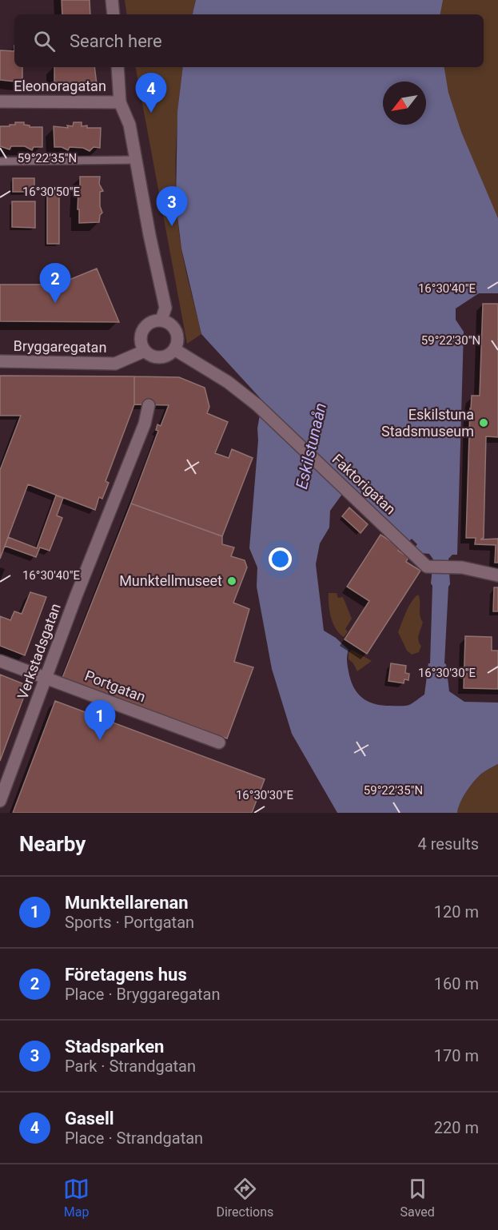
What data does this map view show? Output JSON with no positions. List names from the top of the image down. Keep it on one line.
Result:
{"streets":{"street":["Eleonoragatan","Bryggaregatan","Faktorigatan","Verkstadsgatan","Portgatan"]},"crossings":[["Bryggaregatan","Faktorigatan"],["Verkstadsgatan","Portgatan"]],"water":["Eskilstunaån"],"places":["Eskilstuna Stadsmuseum","Munktellmuseet"],"north":"bottom left","page":{"search":"Search here","pins":["4","3","2","1"],"heading":["Nearby","4 results"],"list":[{"mark":"1","name":"Munktellarenan","note":"Sports · Portgatan","value":"120 m"},{"mark":"2","name":"Företagens hus","note":"Place · Bryggaregatan","value":"160 m"},{"mark":"3","name":"Stadsparken","note":"Park · Strandgatan","value":"170 m"},{"mark":"4","name":"Gasell","note":"Place · Strandgatan","value":"220 m"}],"nav":["Map","Directions","Saved"]},"coordinates":["59°22'35\"N","16°30'50\"E","16°30'40\"E","59°22'30\"N","16°30'30\"E"]}
